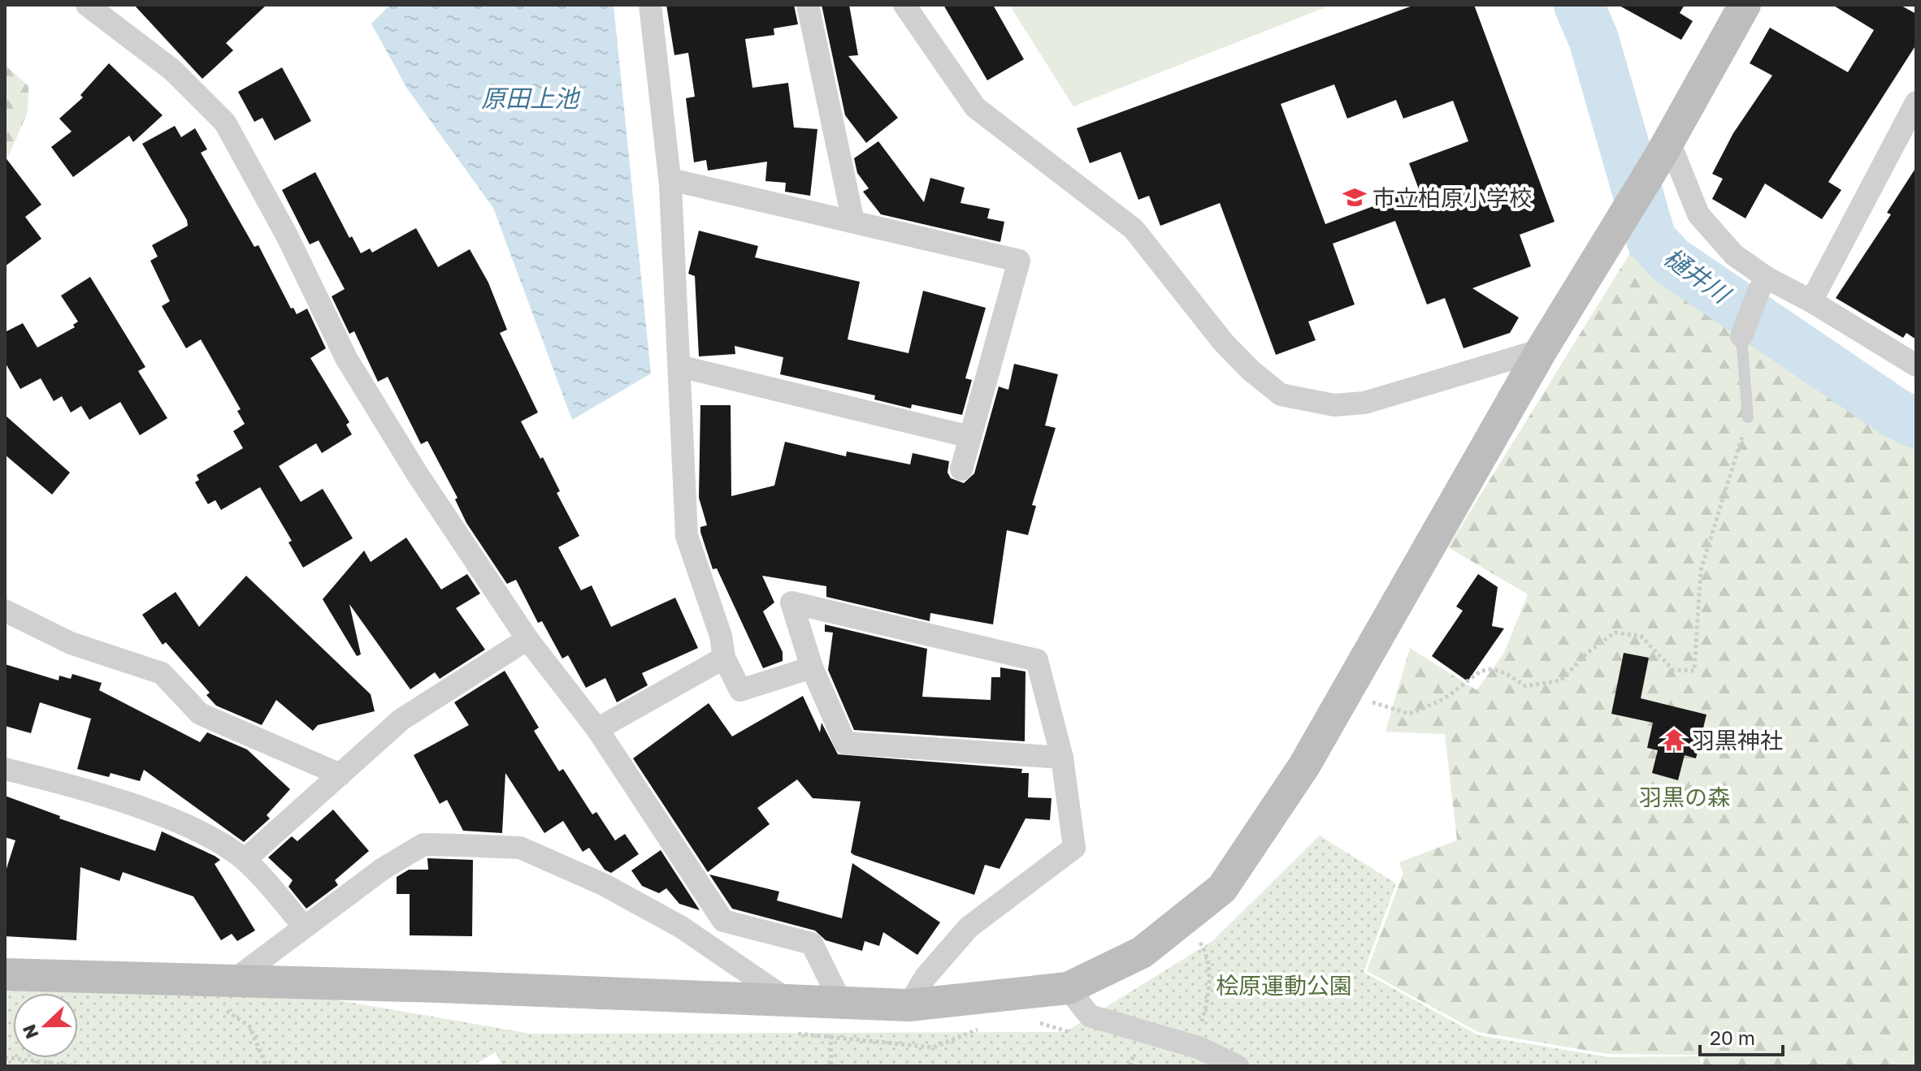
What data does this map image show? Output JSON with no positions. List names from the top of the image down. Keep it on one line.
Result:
{"water":["原田上池","樋井川"],"parks":["羽黒の森","桧原運動公園"],"places":{"school or university":["市立柏原小学校"],"temple":["羽黒神社"]},"scale_bar":"20 m","north":"left"}
